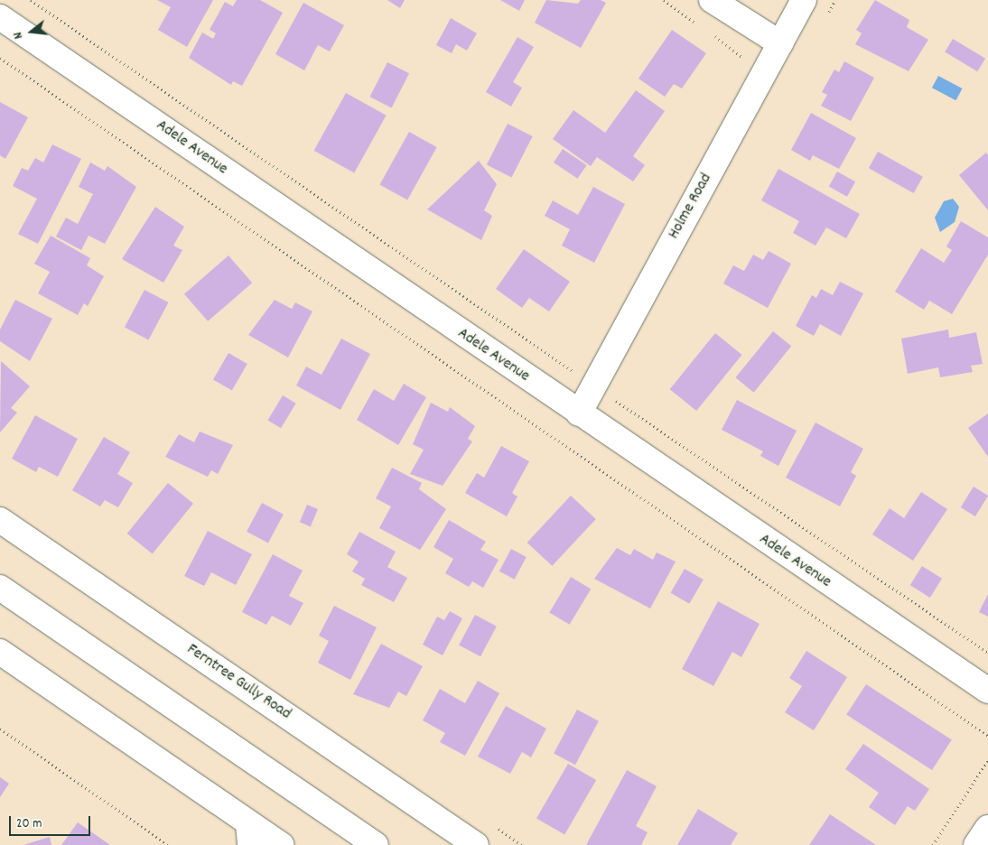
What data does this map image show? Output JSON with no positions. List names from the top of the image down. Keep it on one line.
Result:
{"streets":{"street":["Adele Avenue","Holme Road","Ferntree Gully Road"]},"crossings":[["Adele Avenue","Holme Road"]],"scale_bar":"20 m","north":"left"}
